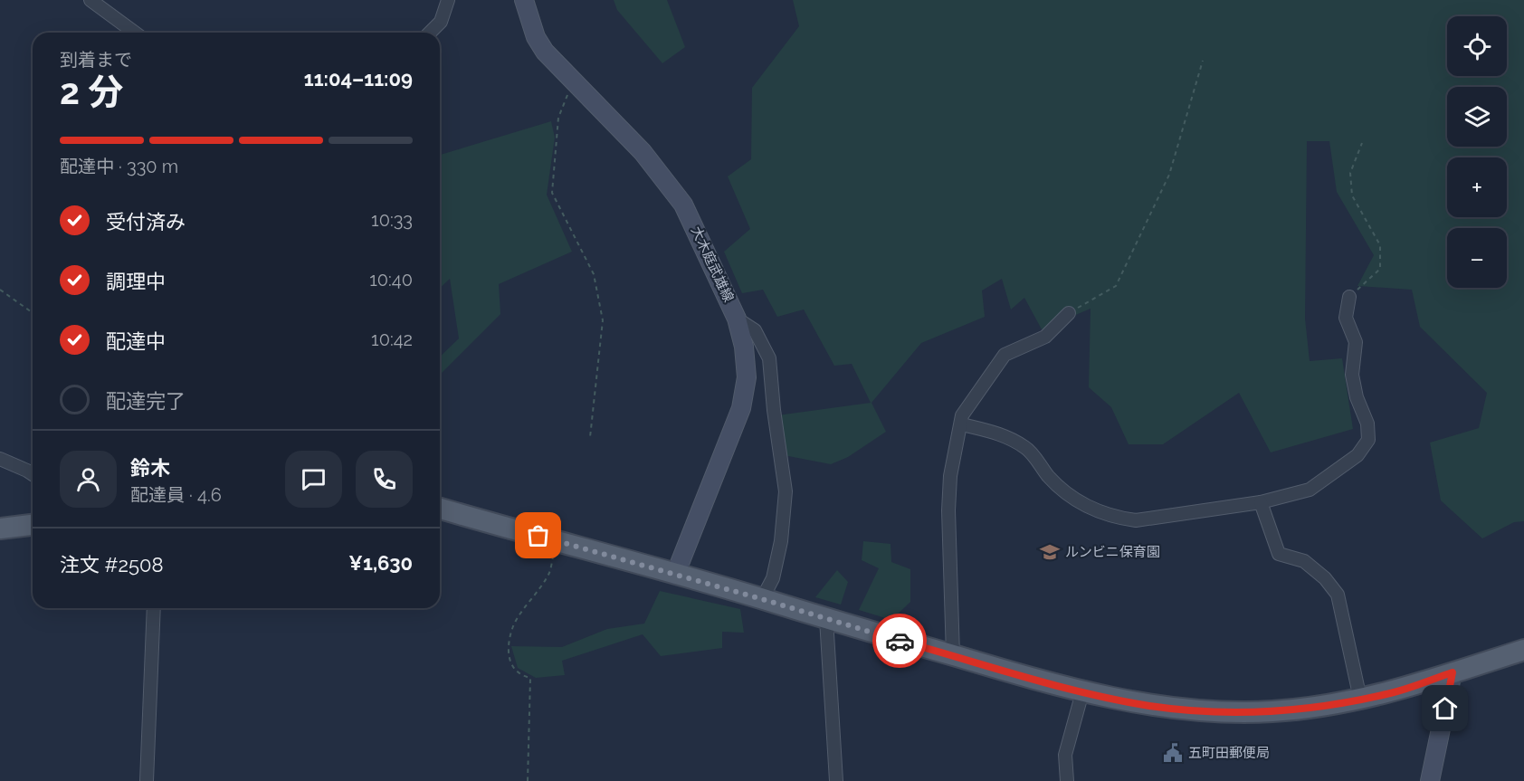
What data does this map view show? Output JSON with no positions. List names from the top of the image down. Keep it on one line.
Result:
{"streets":{"main road":["大木庭武雄線"]},"places":{"school or university":["ルンビニ保育園"],"public building":["五町田郵便局"]},"page":{"map_buttons":["+","−"],"heading":["2 分","到着まで","11:04–11:09"],"panel":["鈴木","配達員 · 4.6","注文 #2508","¥1,630"],"bar":"配達中 · 330 m","list":[["受付済み","10:33"],["調理中","10:40"],["配達中","10:42"],"配達完了"]}}
